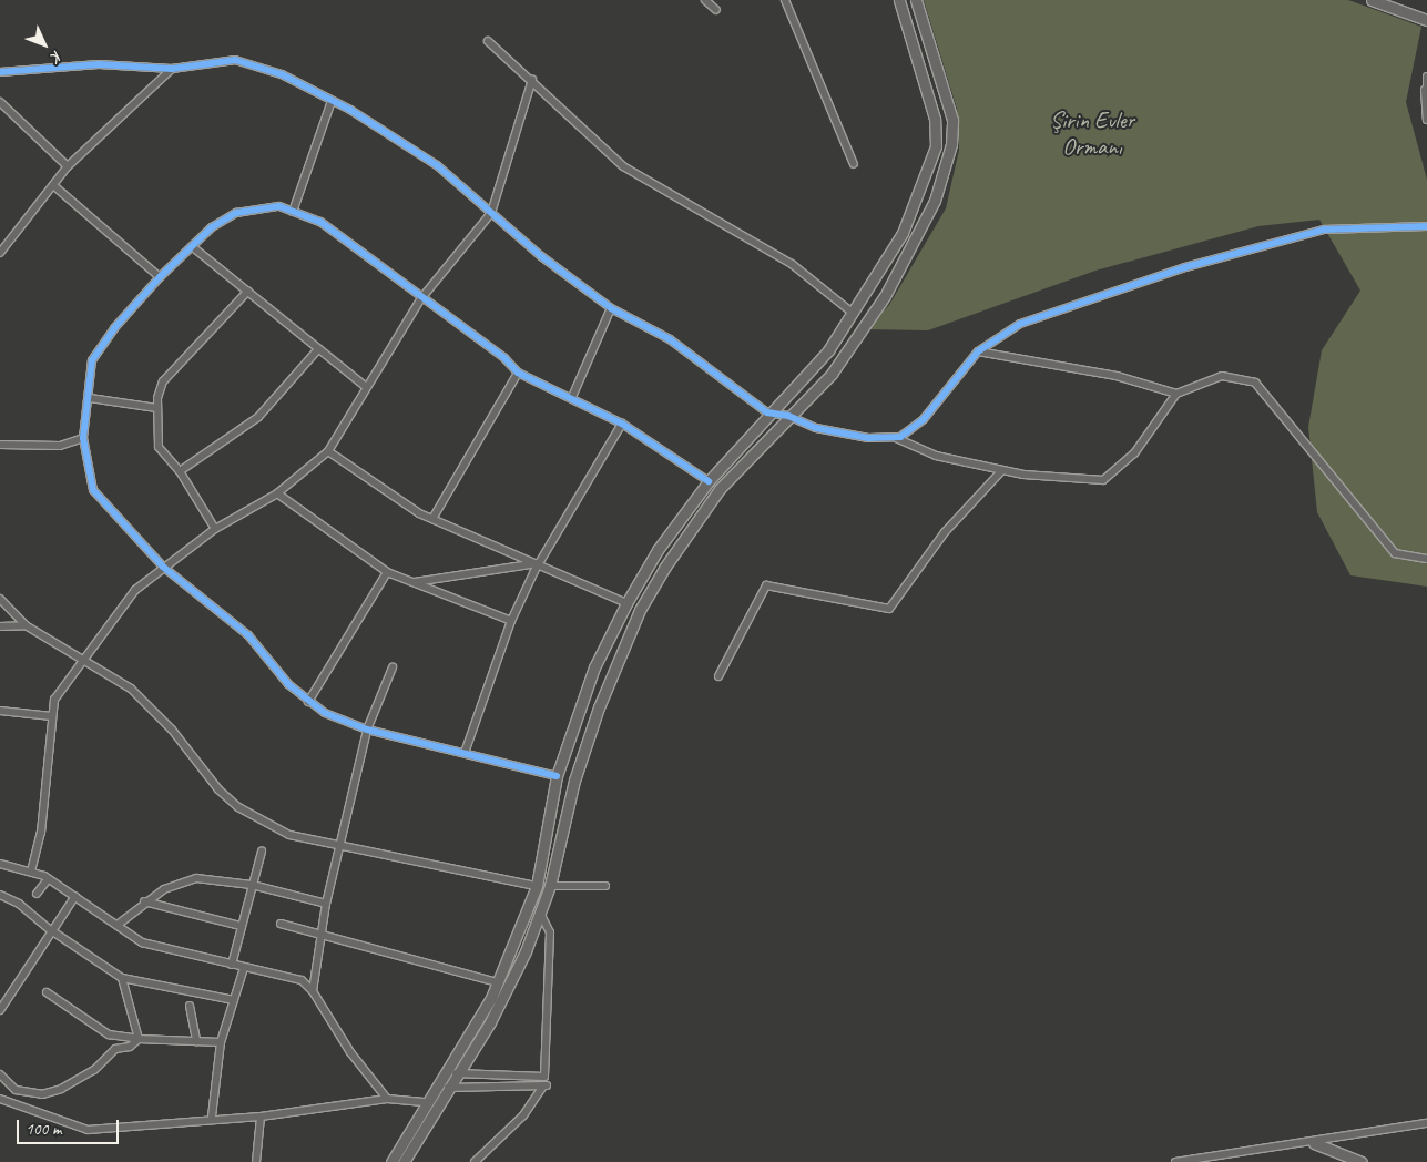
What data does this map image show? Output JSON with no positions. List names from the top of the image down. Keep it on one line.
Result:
{"parks":["Şirin Evler Ormanı"],"scale_bar":"100 m","north":"bottom right"}
